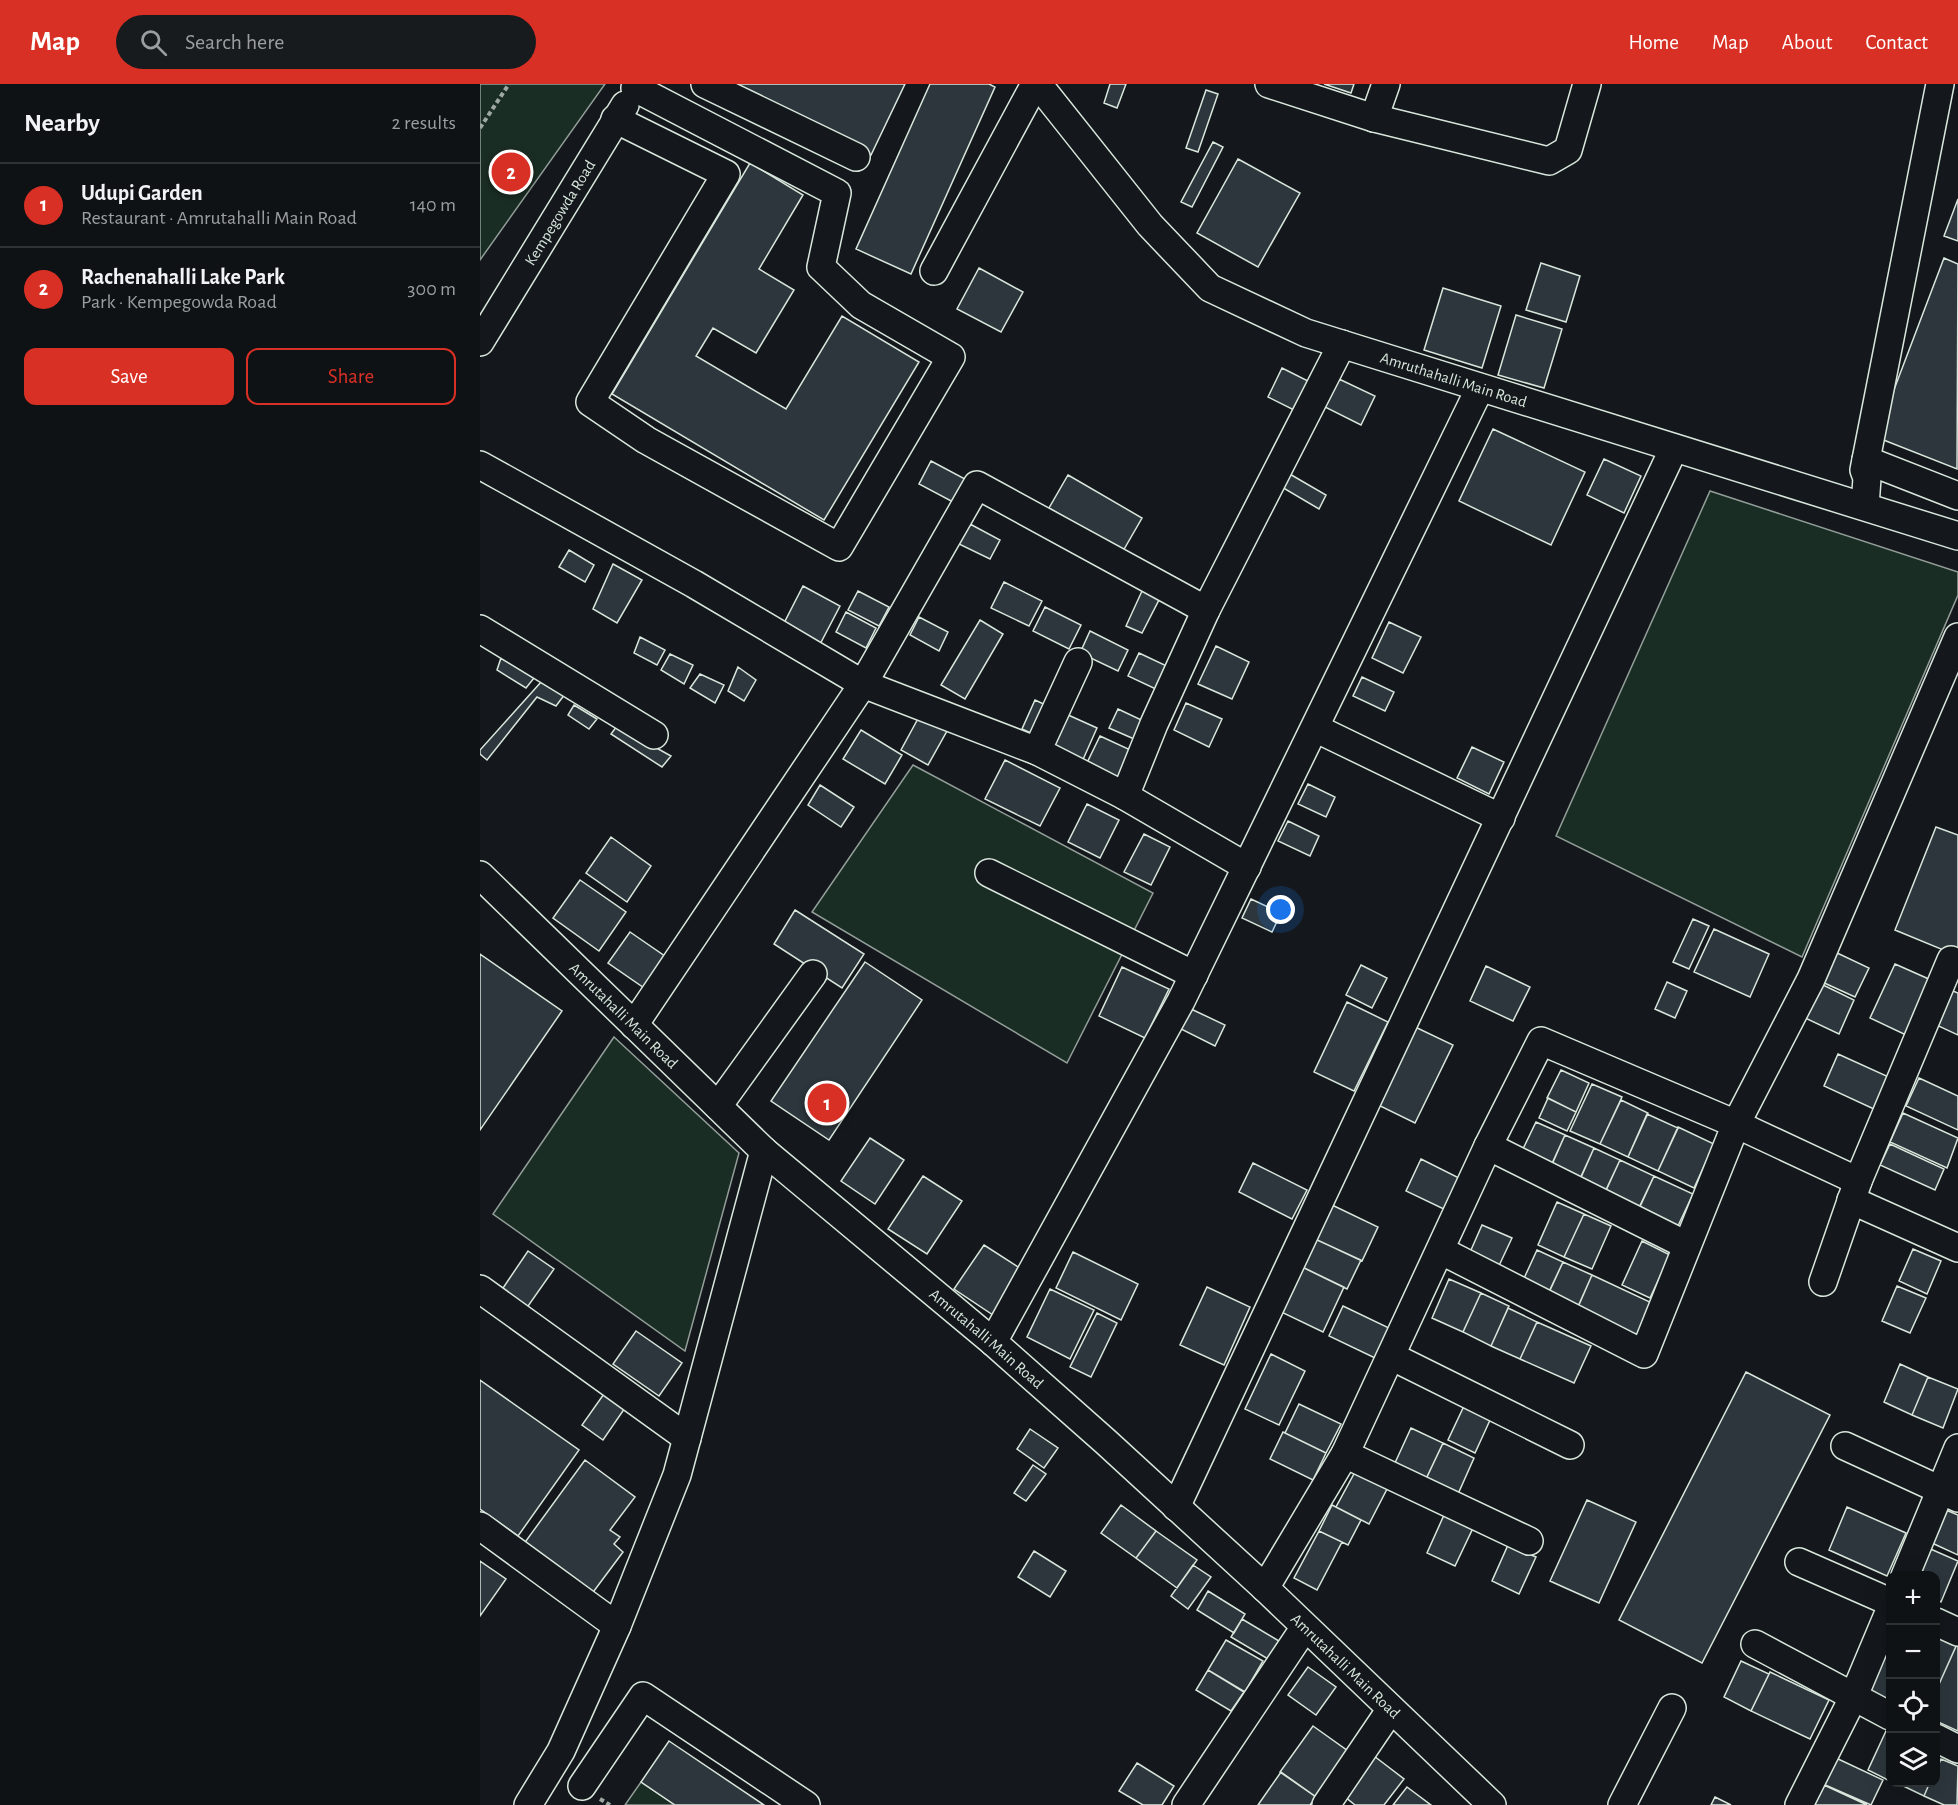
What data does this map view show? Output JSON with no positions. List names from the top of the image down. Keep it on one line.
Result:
{"streets":{"street":["Kempegowda Road","Amruthahalli Main Road","Amrutahalli Main Road"]},"page":{"header":"Map","search":"Search here","nav":["Home","Map","About","Contact"],"heading":["Nearby","2 results"],"pins":["2","1"],"list":[{"mark":"1","name":"Udupi Garden","note":"Restaurant · Amrutahalli Main Road","value":"140 m"},{"mark":"2","name":"Rachenahalli Lake Park","note":"Park · Kempegowda Road","value":"300 m"}],"buttons":["Save","Share"],"map_buttons":["+","−"]}}
